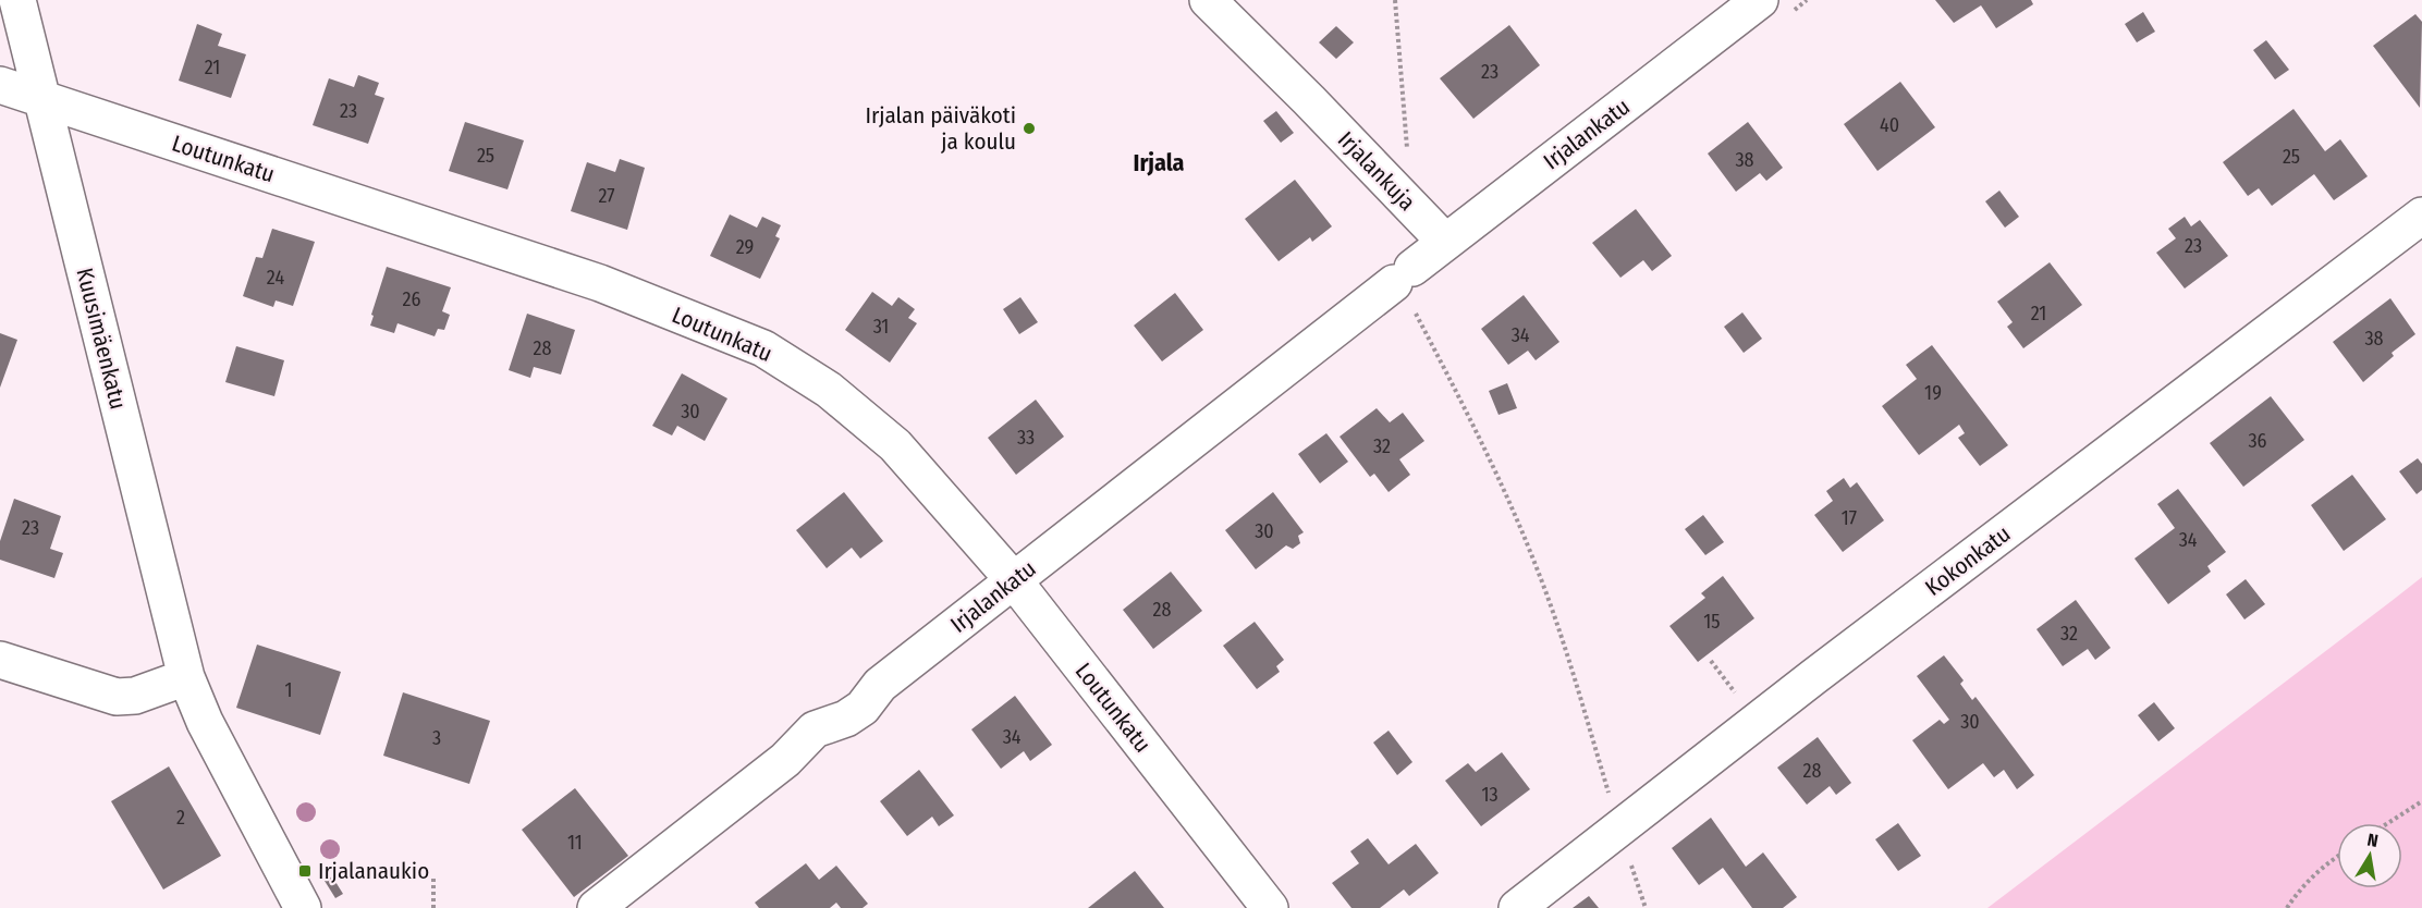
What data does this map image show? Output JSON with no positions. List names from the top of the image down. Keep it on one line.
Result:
{"streets":{"street":["Irjalankatu","Loutunkatu","Irjalankuja","Kuusimäenkatu","Kokonkatu"]},"crossings":[["Irjalankatu","Loutunkatu"],["Irjalankatu","Irjalankuja"],["Loutunkatu","Kuusimäenkatu"]],"districts":["Irjala"],"places":{"other":["Irjalan päiväkoti ja koulu"],"transit":["Irjalanaukio"]},"house_numbers":["21","23","23","40","25","25","38","27","23","29","24","26","21","31","34","38","28","19","30","33","36","32","17","23","30","34","28","15","32","1","30","34","3","28","13","2","11"],"north":"top"}
